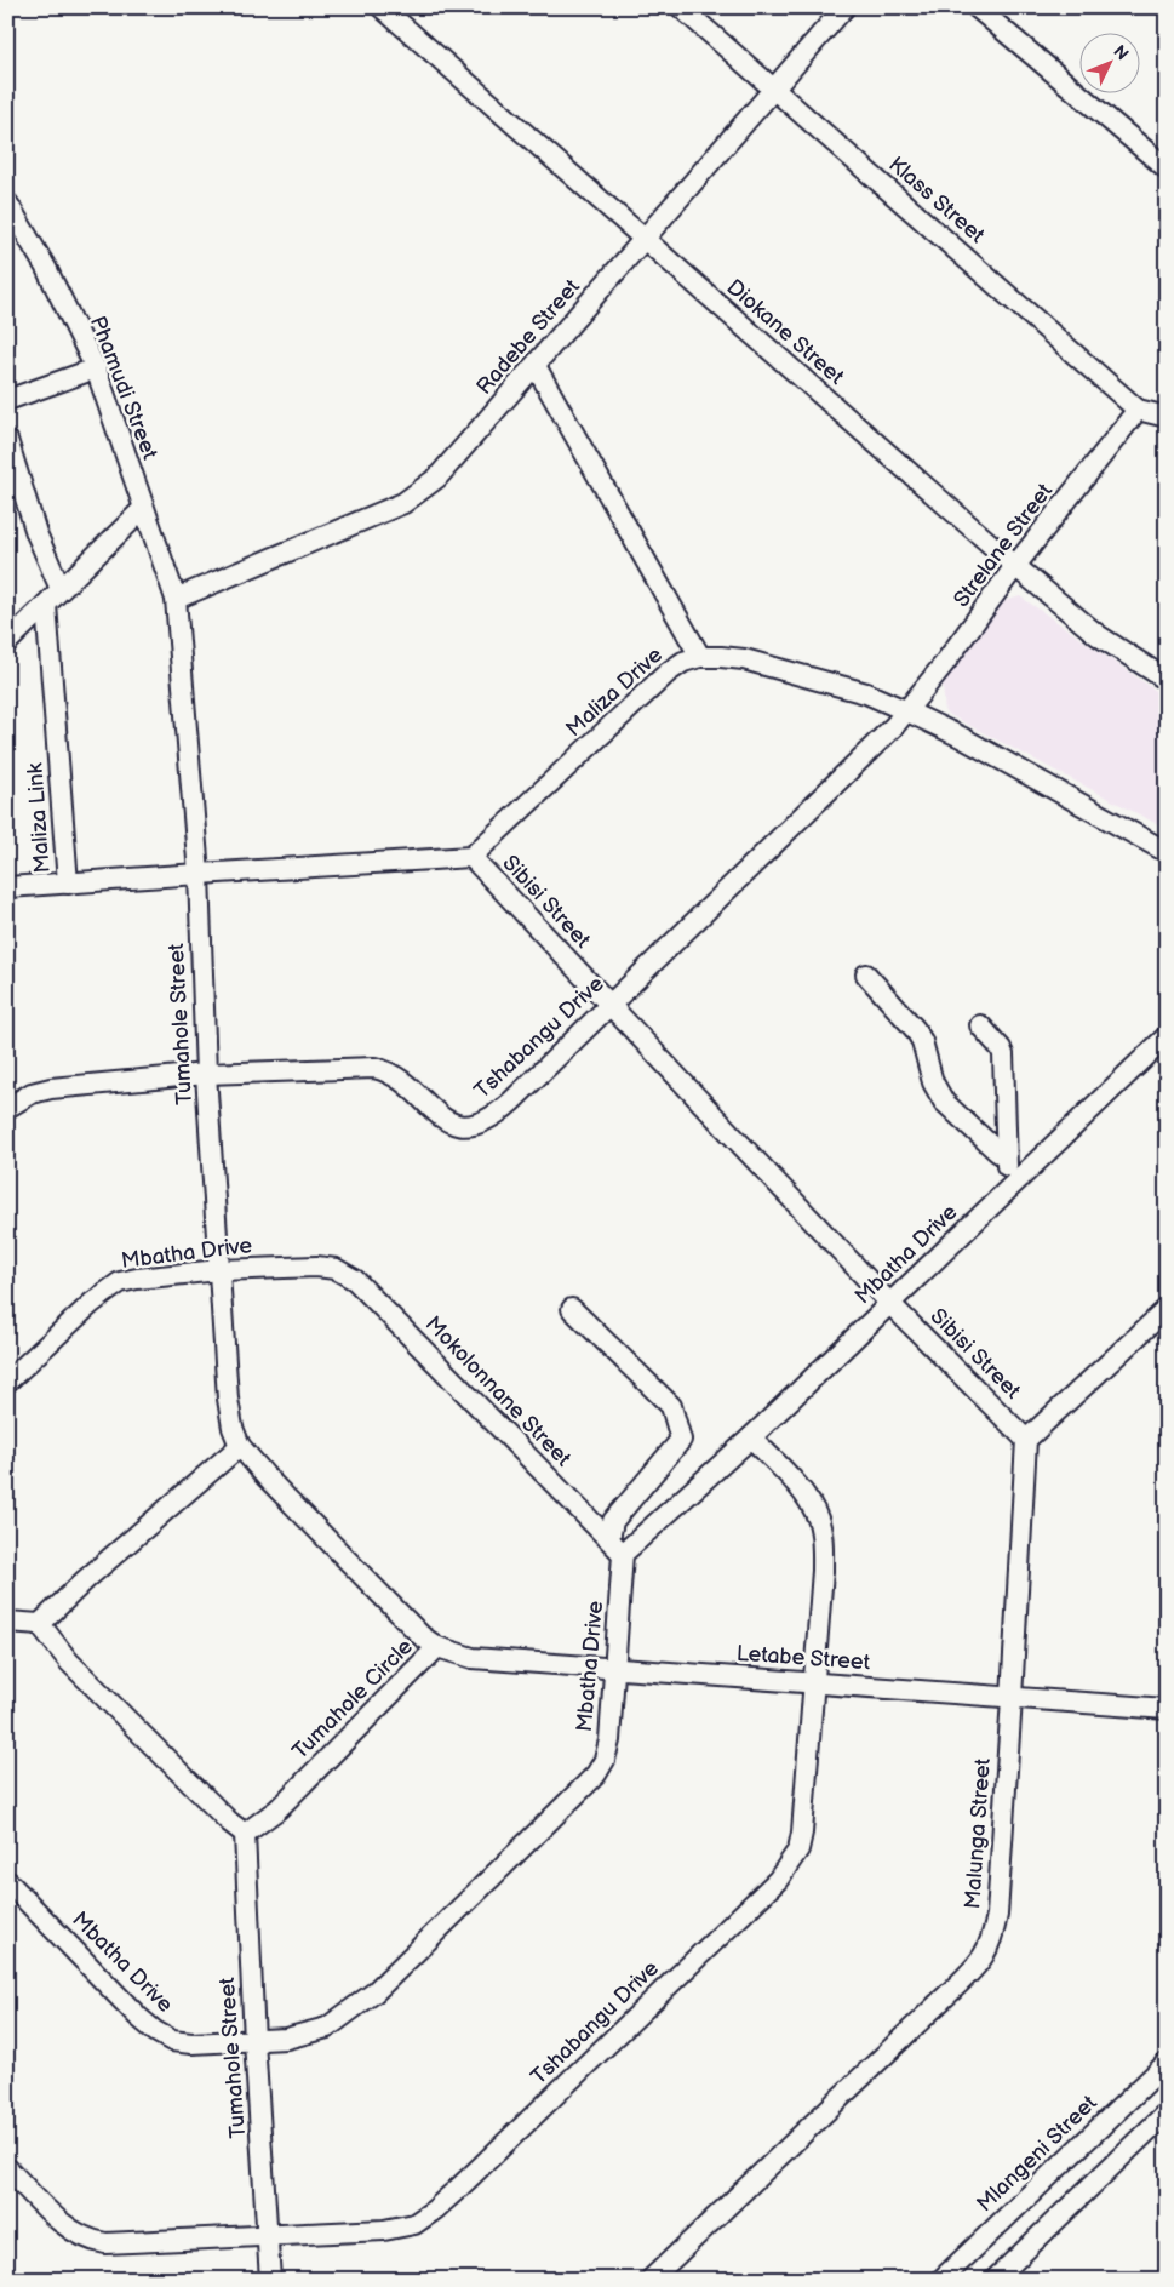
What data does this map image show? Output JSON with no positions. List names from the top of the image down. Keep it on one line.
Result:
{"streets":{"street":["Klass Street","Diokane Street","Radebe Street","Phamudi Street","Strelane Street","Maliza Drive","Maliza Link","Sibisi Street","Tumahole Street","Tshabangu Drive","Mbatha Drive","Mokolonnane Street","Letabe Street","Tumahole Circle","Malunga Street","Mlangeni Street"]},"crossings":[["Klass Street","Radebe Street"],["Klass Street","Strelane Street"],["Diokane Street","Radebe Street"],["Diokane Street","Strelane Street"],["Radebe Street","Phamudi Street"],["Radebe Street","Tumahole Street"],["Phamudi Street","Tumahole Street"],["Strelane Street","Maliza Drive"],["Strelane Street","Tshabangu Drive"],["Maliza Drive","Sibisi Street"],["Maliza Drive","Tshabangu Drive"],["Sibisi Street","Tshabangu Drive"],["Sibisi Street","Mbatha Drive"],["Sibisi Street","Malunga Street"],["Tumahole Street","Tshabangu Drive"],["Tumahole Street","Mbatha Drive"],["Tumahole Street","Tumahole Circle"],["Tshabangu Drive","Mbatha Drive"],["Tshabangu Drive","Letabe Street"],["Mbatha Drive","Mokolonnane Street"],["Mbatha Drive","Letabe Street"],["Letabe Street","Tumahole Circle"],["Letabe Street","Malunga Street"]],"north":"top right"}
